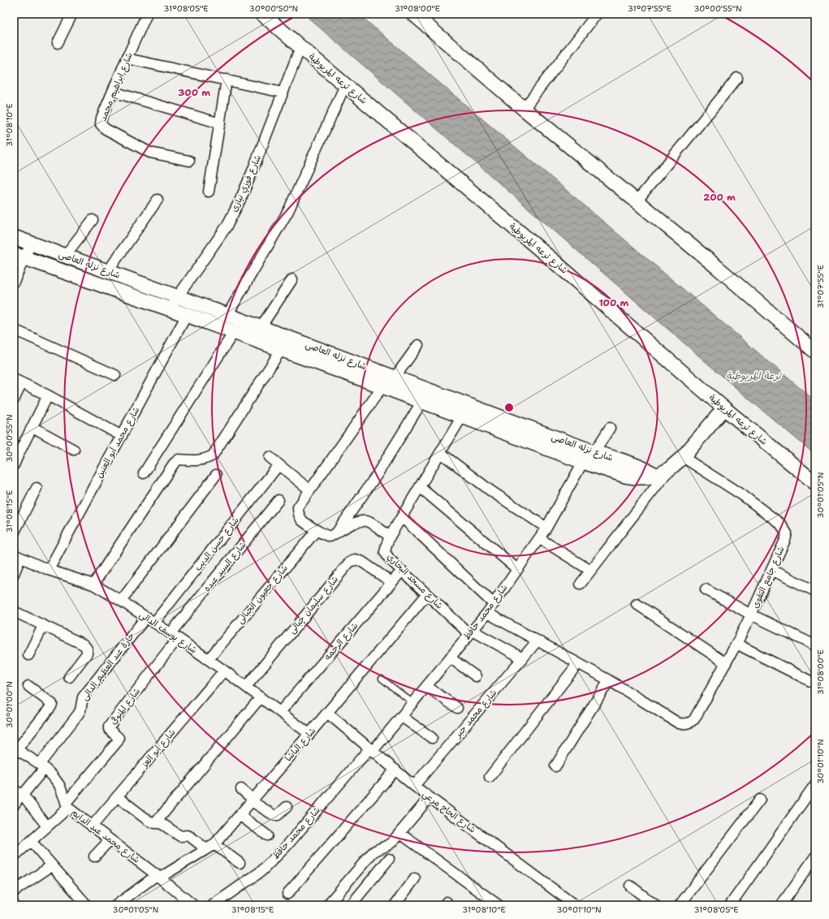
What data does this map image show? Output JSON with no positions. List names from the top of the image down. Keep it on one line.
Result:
{"streets":{"street":["شارع ترعه المريوطية","شارع ابراهيم محمد","شارع فوزي نيازى","شارع نزله العاصى","شارع محمد أبو العنين","شارع حسن الديب","شارع السيد عبده","شارع جامع التقوى","شارع مسجد البخاري","شارع جعيون الجبالى","شارع سليمان جبالى","شارع محمد حافظ","شارع يوسف الدالى","شارع الرحمه","حارة عبد العظيم الدالى","شارع المنوفى","شارع محمد جبر","شارع الباشا","شارع أبو العز","شارع الحاج مرعي","شارع محمد عبد الدايم"]},"crossings":[["شارع ترعه المريوطية","شارع فوزي نيازى"],["شارع فوزي نيازى","شارع نزله العاصى"],["شارع نزله العاصى","شارع محمد أبو العنين"],["شارع نزله العاصى","شارع محمد حافظ"],["شارع محمد أبو العنين","شارع يوسف الدالى"],["شارع حسن الديب","شارع يوسف الدالى"],["شارع السيد عبده","شارع يوسف الدالى"],["شارع السيد عبده","شارع المنوفى"],["شارع مسجد البخاري","شارع محمد حافظ"],["شارع مسجد البخاري","شارع الرحمه"],["شارع مسجد البخاري","شارع محمد جبر"],["شارع مسجد البخاري","شارع الباشا"],["شارع جعيون الجبالى","شارع يوسف الدالى"],["شارع سليمان جبالى","شارع يوسف الدالى"],["شارع سليمان جبالى","شارع الرحمه"],["شارع محمد حافظ","شارع الحاج مرعي"],["شارع يوسف الدالى","شارع الرحمه"],["شارع يوسف الدالى","حارة عبد العظيم الدالى"],["شارع يوسف الدالى","شارع المنوفى"],["شارع يوسف الدالى","شارع الباشا"],["شارع يوسف الدالى","شارع أبو العز"],["حارة عبد العظيم الدالى","شارع محمد عبد الدايم"],["شارع المنوفى","شارع محمد عبد الدايم"],["شارع محمد جبر","شارع الحاج مرعي"],["شارع الباشا","شارع الحاج مرعي"],["شارع الباشا","شارع محمد عبد الدايم"],["شارع أبو العز","شارع محمد عبد الدايم"]],"water":["ترعة المريوطية"],"coordinates":["31°08'05\"E","30°00'50\"N","31°08'00\"E","31°07'55\"E","30°00'55\"N","31°08'10\"E","30°01'05\"N","31°08'15\"E","30°01'00\"N","30°01'10\"N"],"rings":["300 m","200 m","100 m"]}
